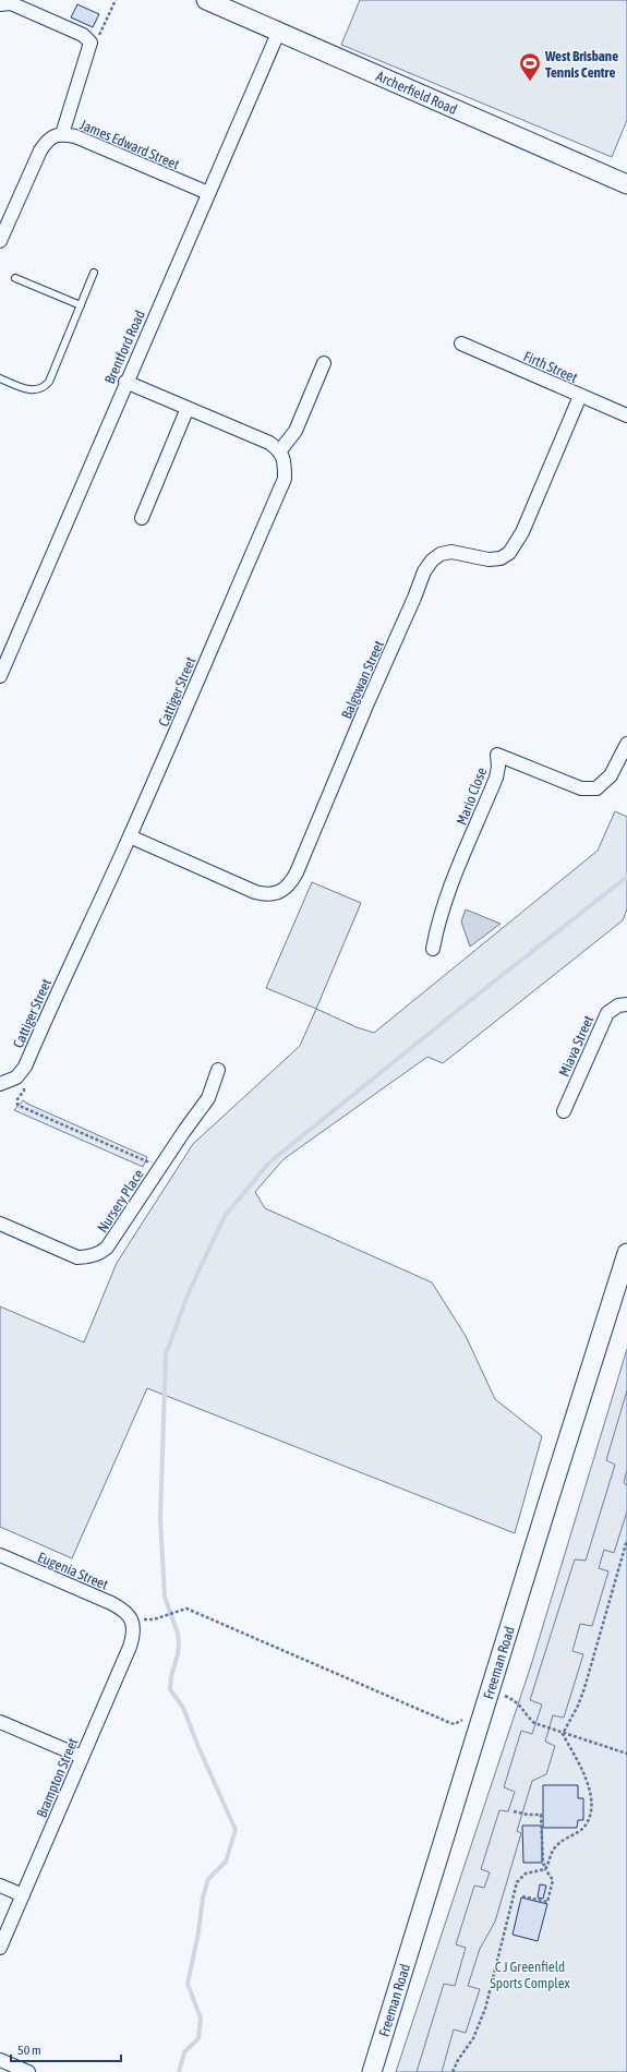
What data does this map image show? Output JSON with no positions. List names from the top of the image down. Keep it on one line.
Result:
{"streets":{"street":["Archerfield Road","James Edward Street","Brentford Road","Firth Street","Balgowan Street","Cattiger Street","Mario Close","Miava Street","Nursery Place","Eugenia Street","Freeman Road","Brampton Street"]},"crossings":[["Archerfield Road","Brentford Road"],["James Edward Street","Brentford Road"],["Firth Street","Balgowan Street"],["Balgowan Street","Cattiger Street"],["Eugenia Street","Brampton Street"]],"parks":["C J Greenfield Sports Complex"],"places":{"sports":["West Brisbane Tennis Centre"]},"scale_bar":"50 m"}
